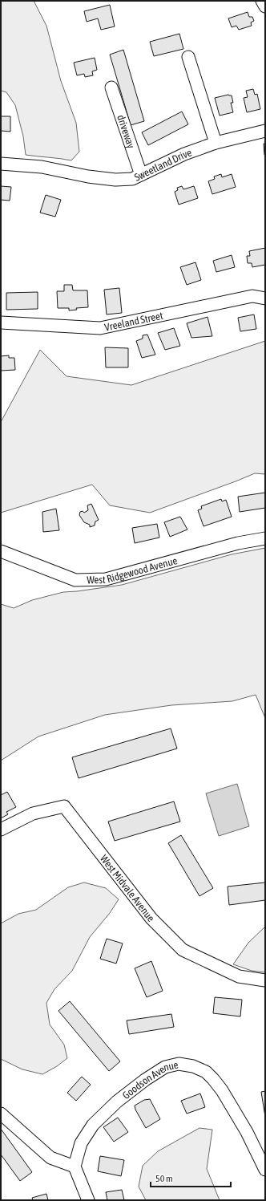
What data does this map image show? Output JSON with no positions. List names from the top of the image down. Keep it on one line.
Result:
{"streets":{"street":["driveway","Sweetland Drive","Vreeland Street","West Ridgewood Avenue","West Midvale Avenue","Goodson Avenue"]},"crossings":[["driveway","Sweetland Drive"]],"scale_bar":"50 m"}
